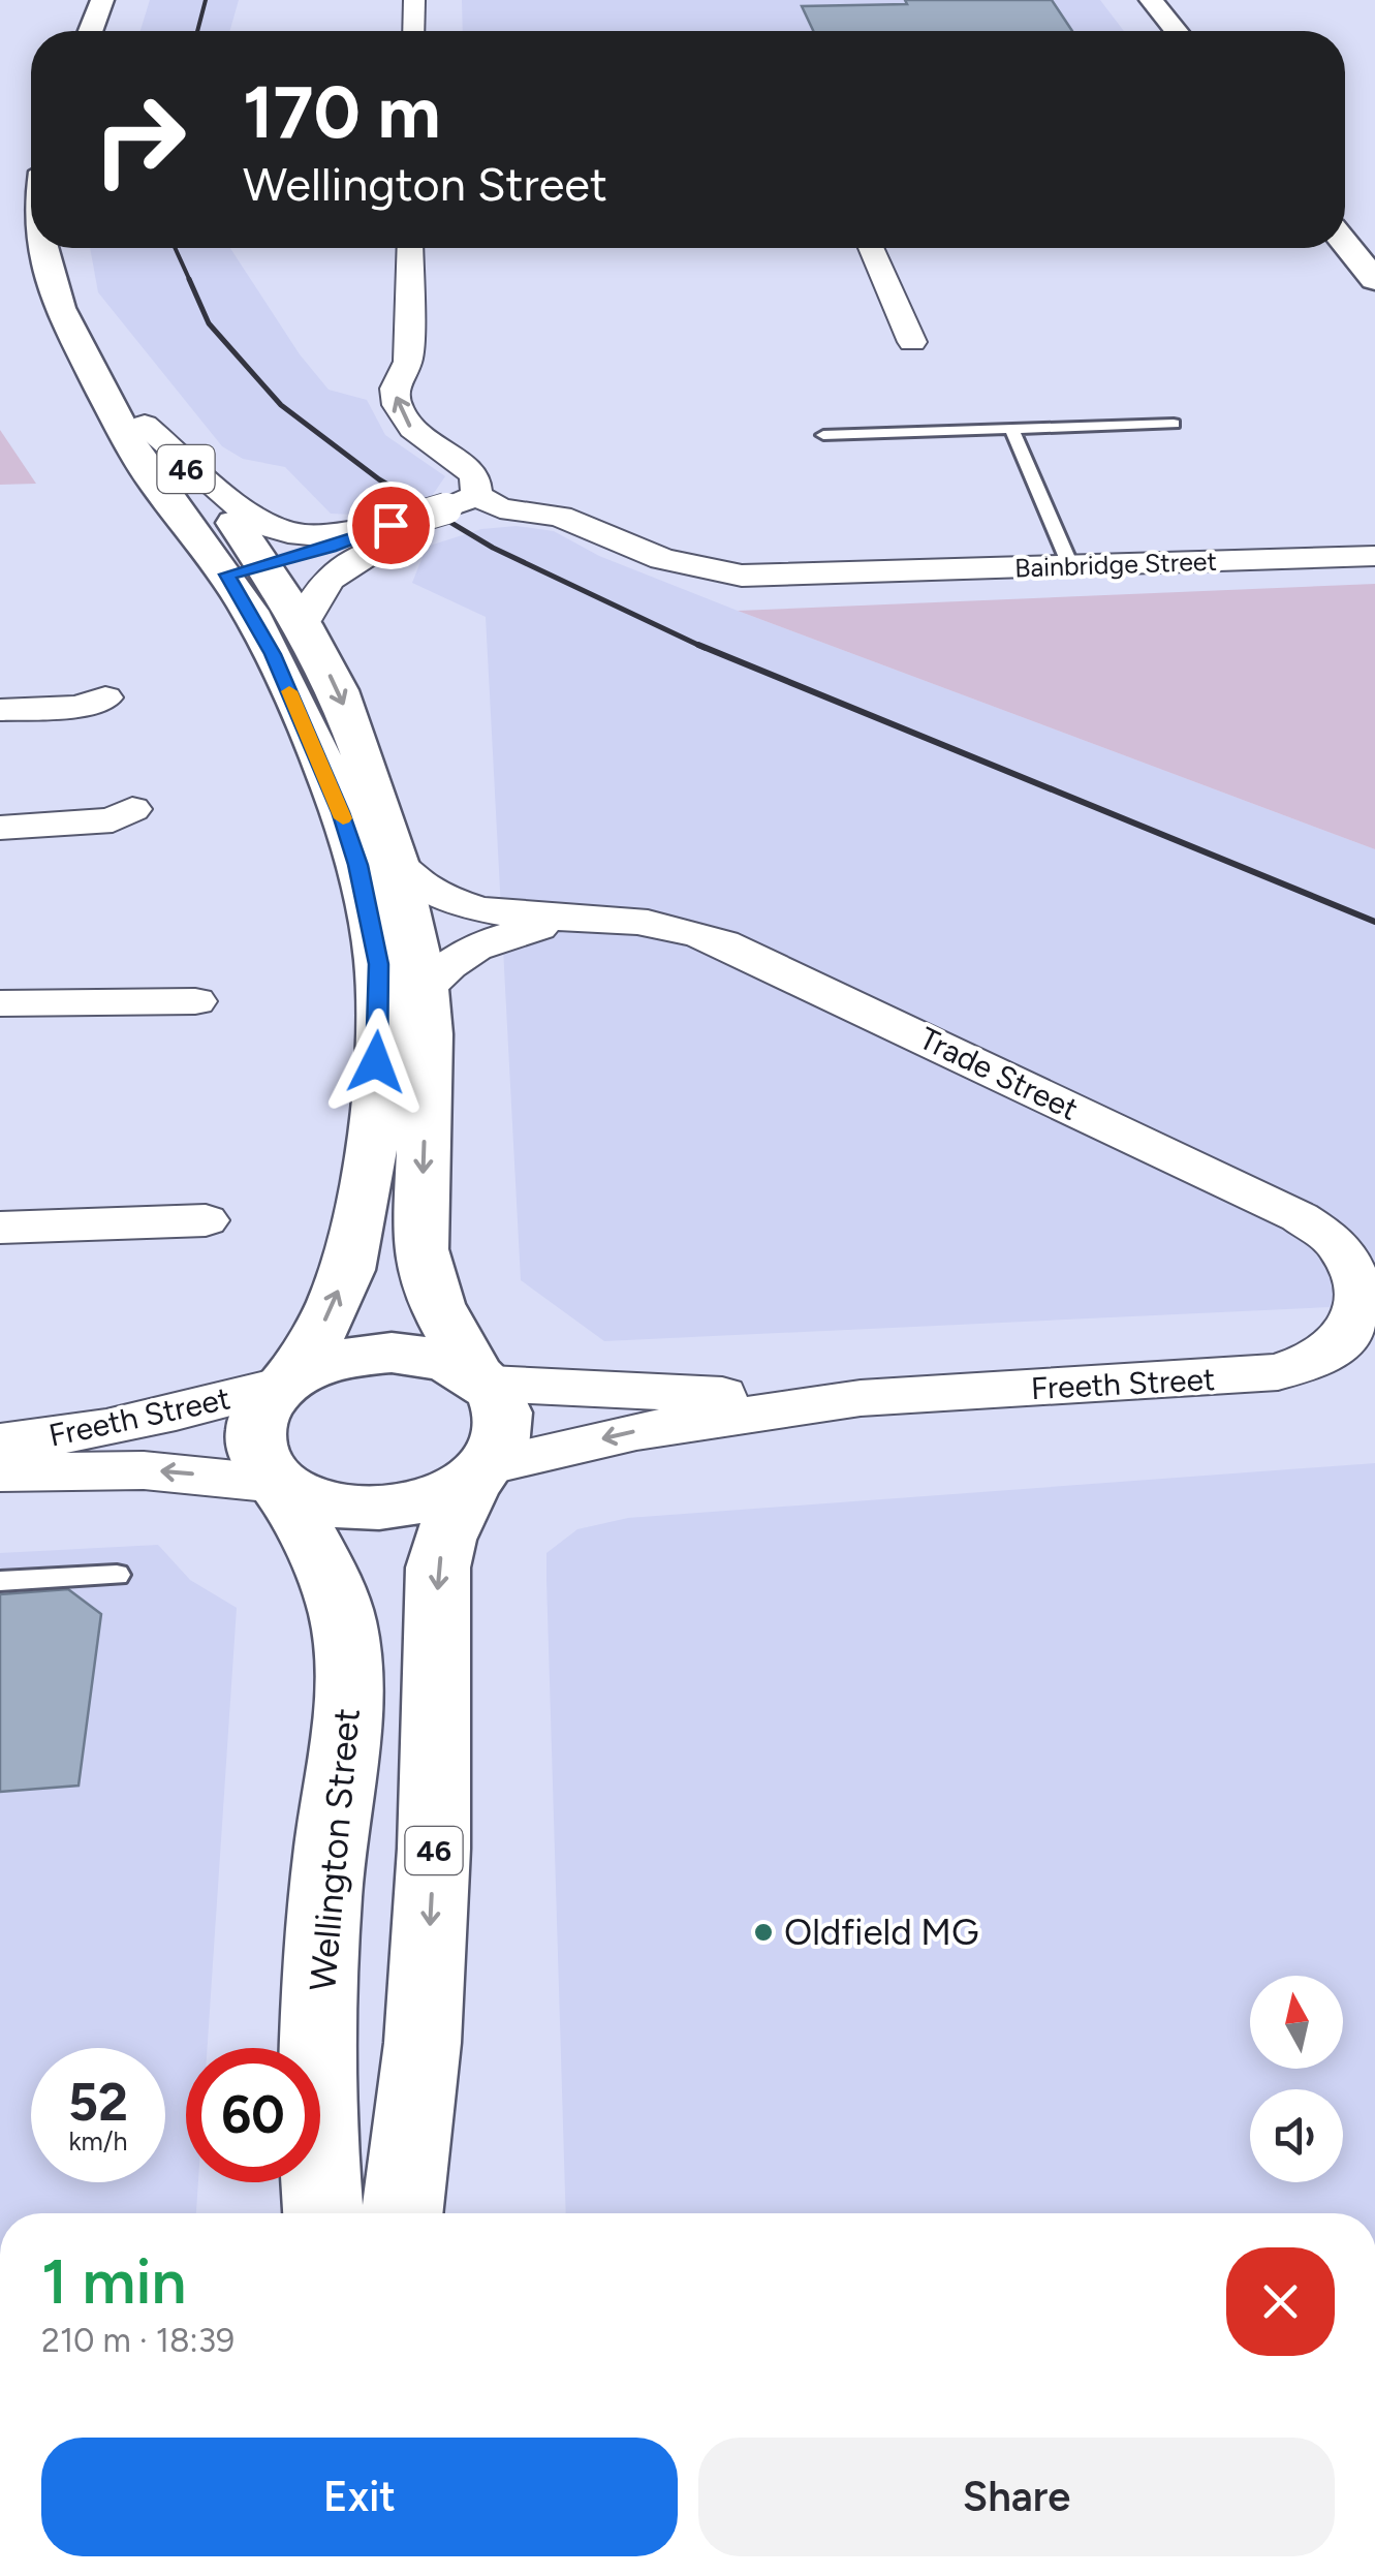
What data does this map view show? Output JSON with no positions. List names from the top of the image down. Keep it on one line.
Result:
{"streets":{"main road":["46","Wellington Street"],"street":["Bainbridge Street","Trade Street","Freeth Street"]},"crossings":[["46","Trade Street"],["46","Freeth Street"],["46","Wellington Street"],["Trade Street","Freeth Street"],["Freeth Street","Wellington Street"]],"places":["Oldfield MG"],"north":"top","page":{"turn":["170 m","Wellington Street"],"speed":"52 km/h","limit":"60","heading":["1 min","210 m · 18:39"],"buttons":["Exit","Share"]}}
